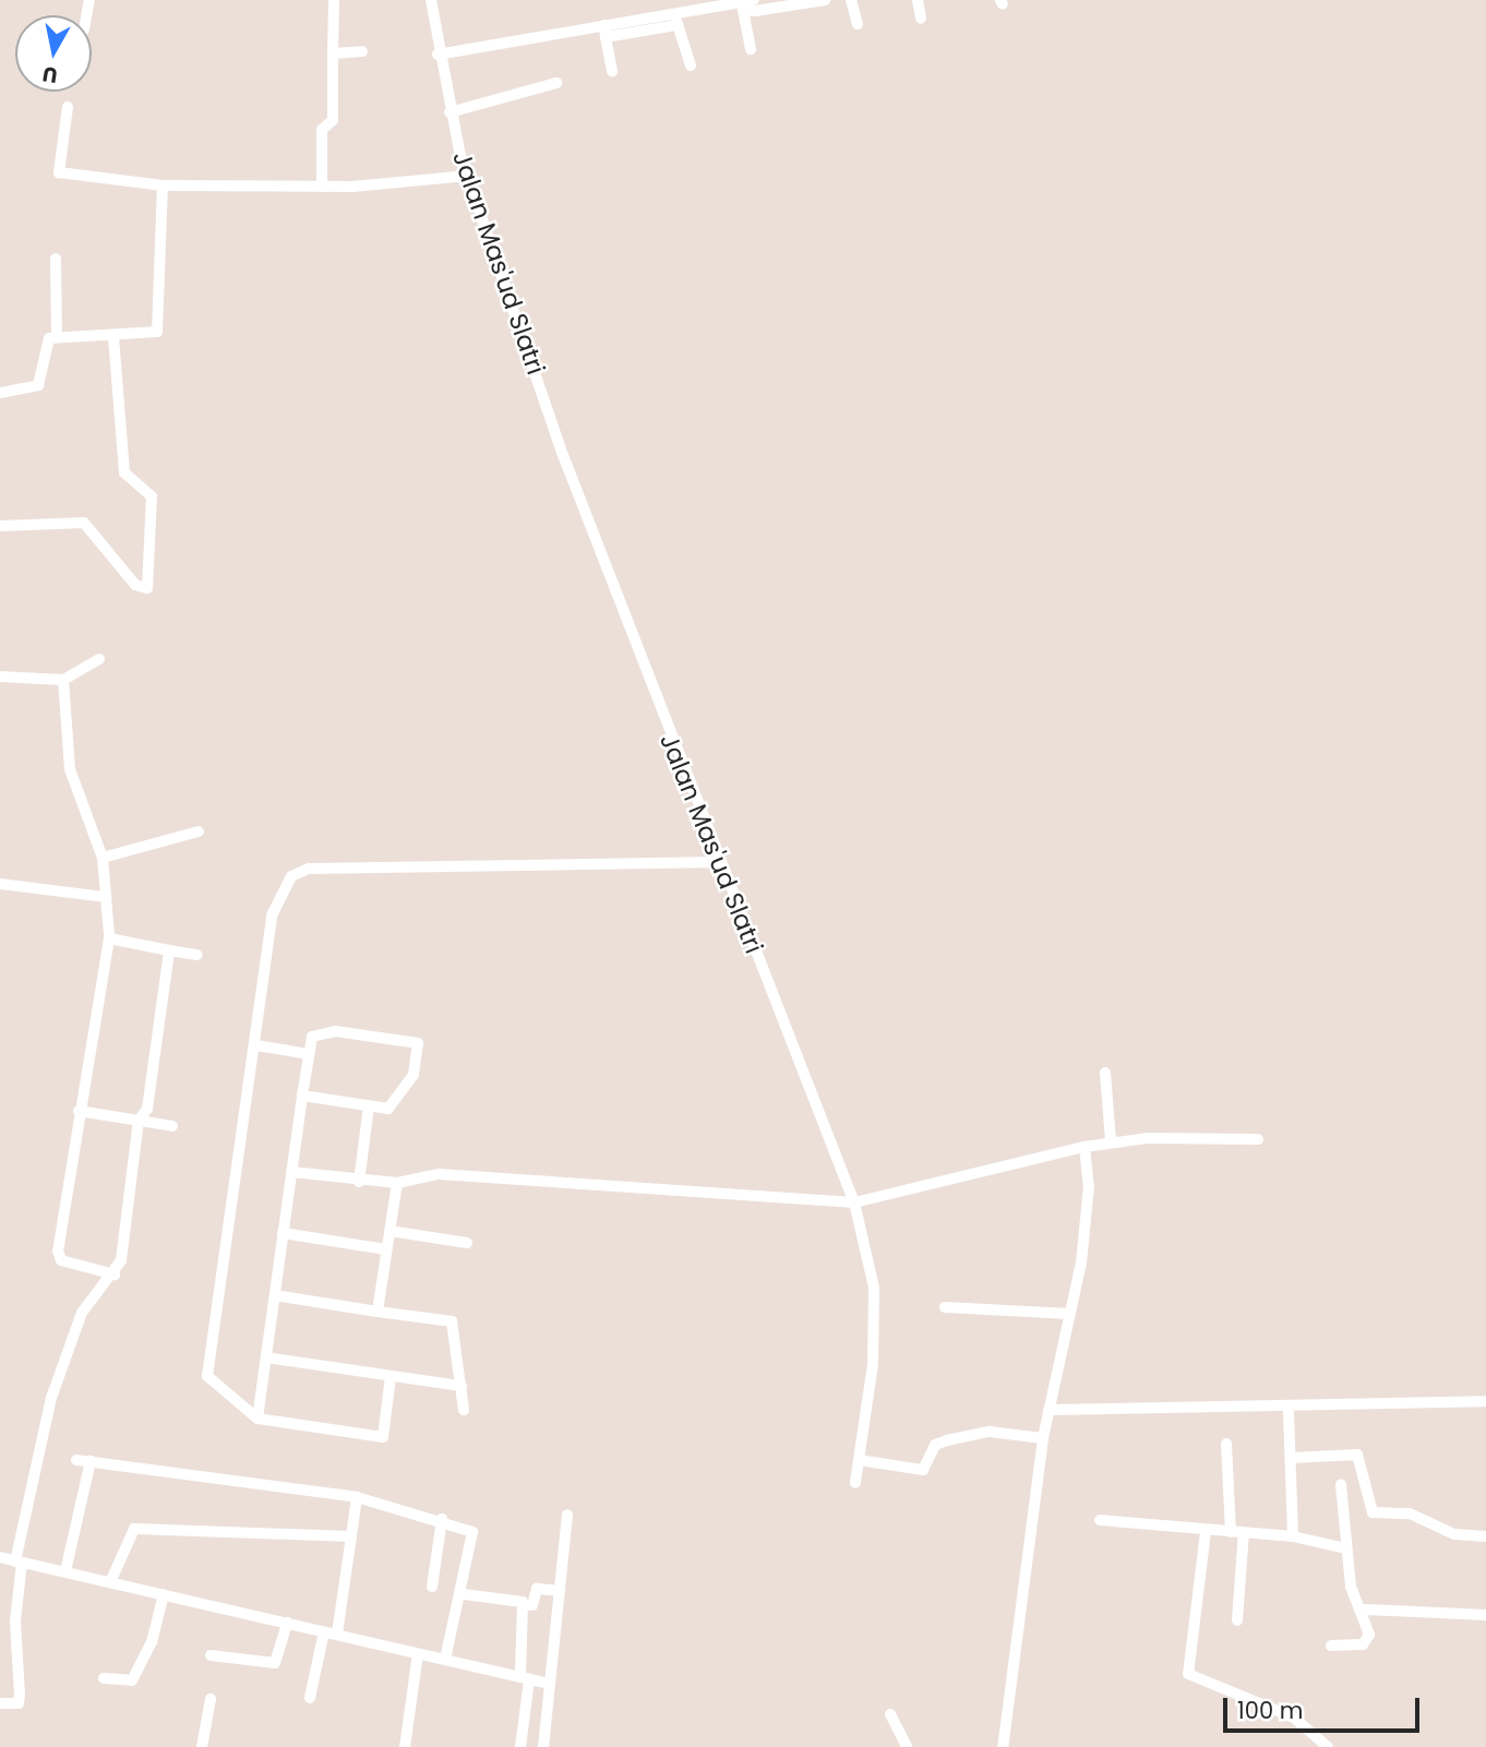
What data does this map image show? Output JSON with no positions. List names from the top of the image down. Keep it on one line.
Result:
{"streets":{"street":["Jalan Mas'ud Slatri"]},"scale_bar":"100 m","north":"bottom"}
